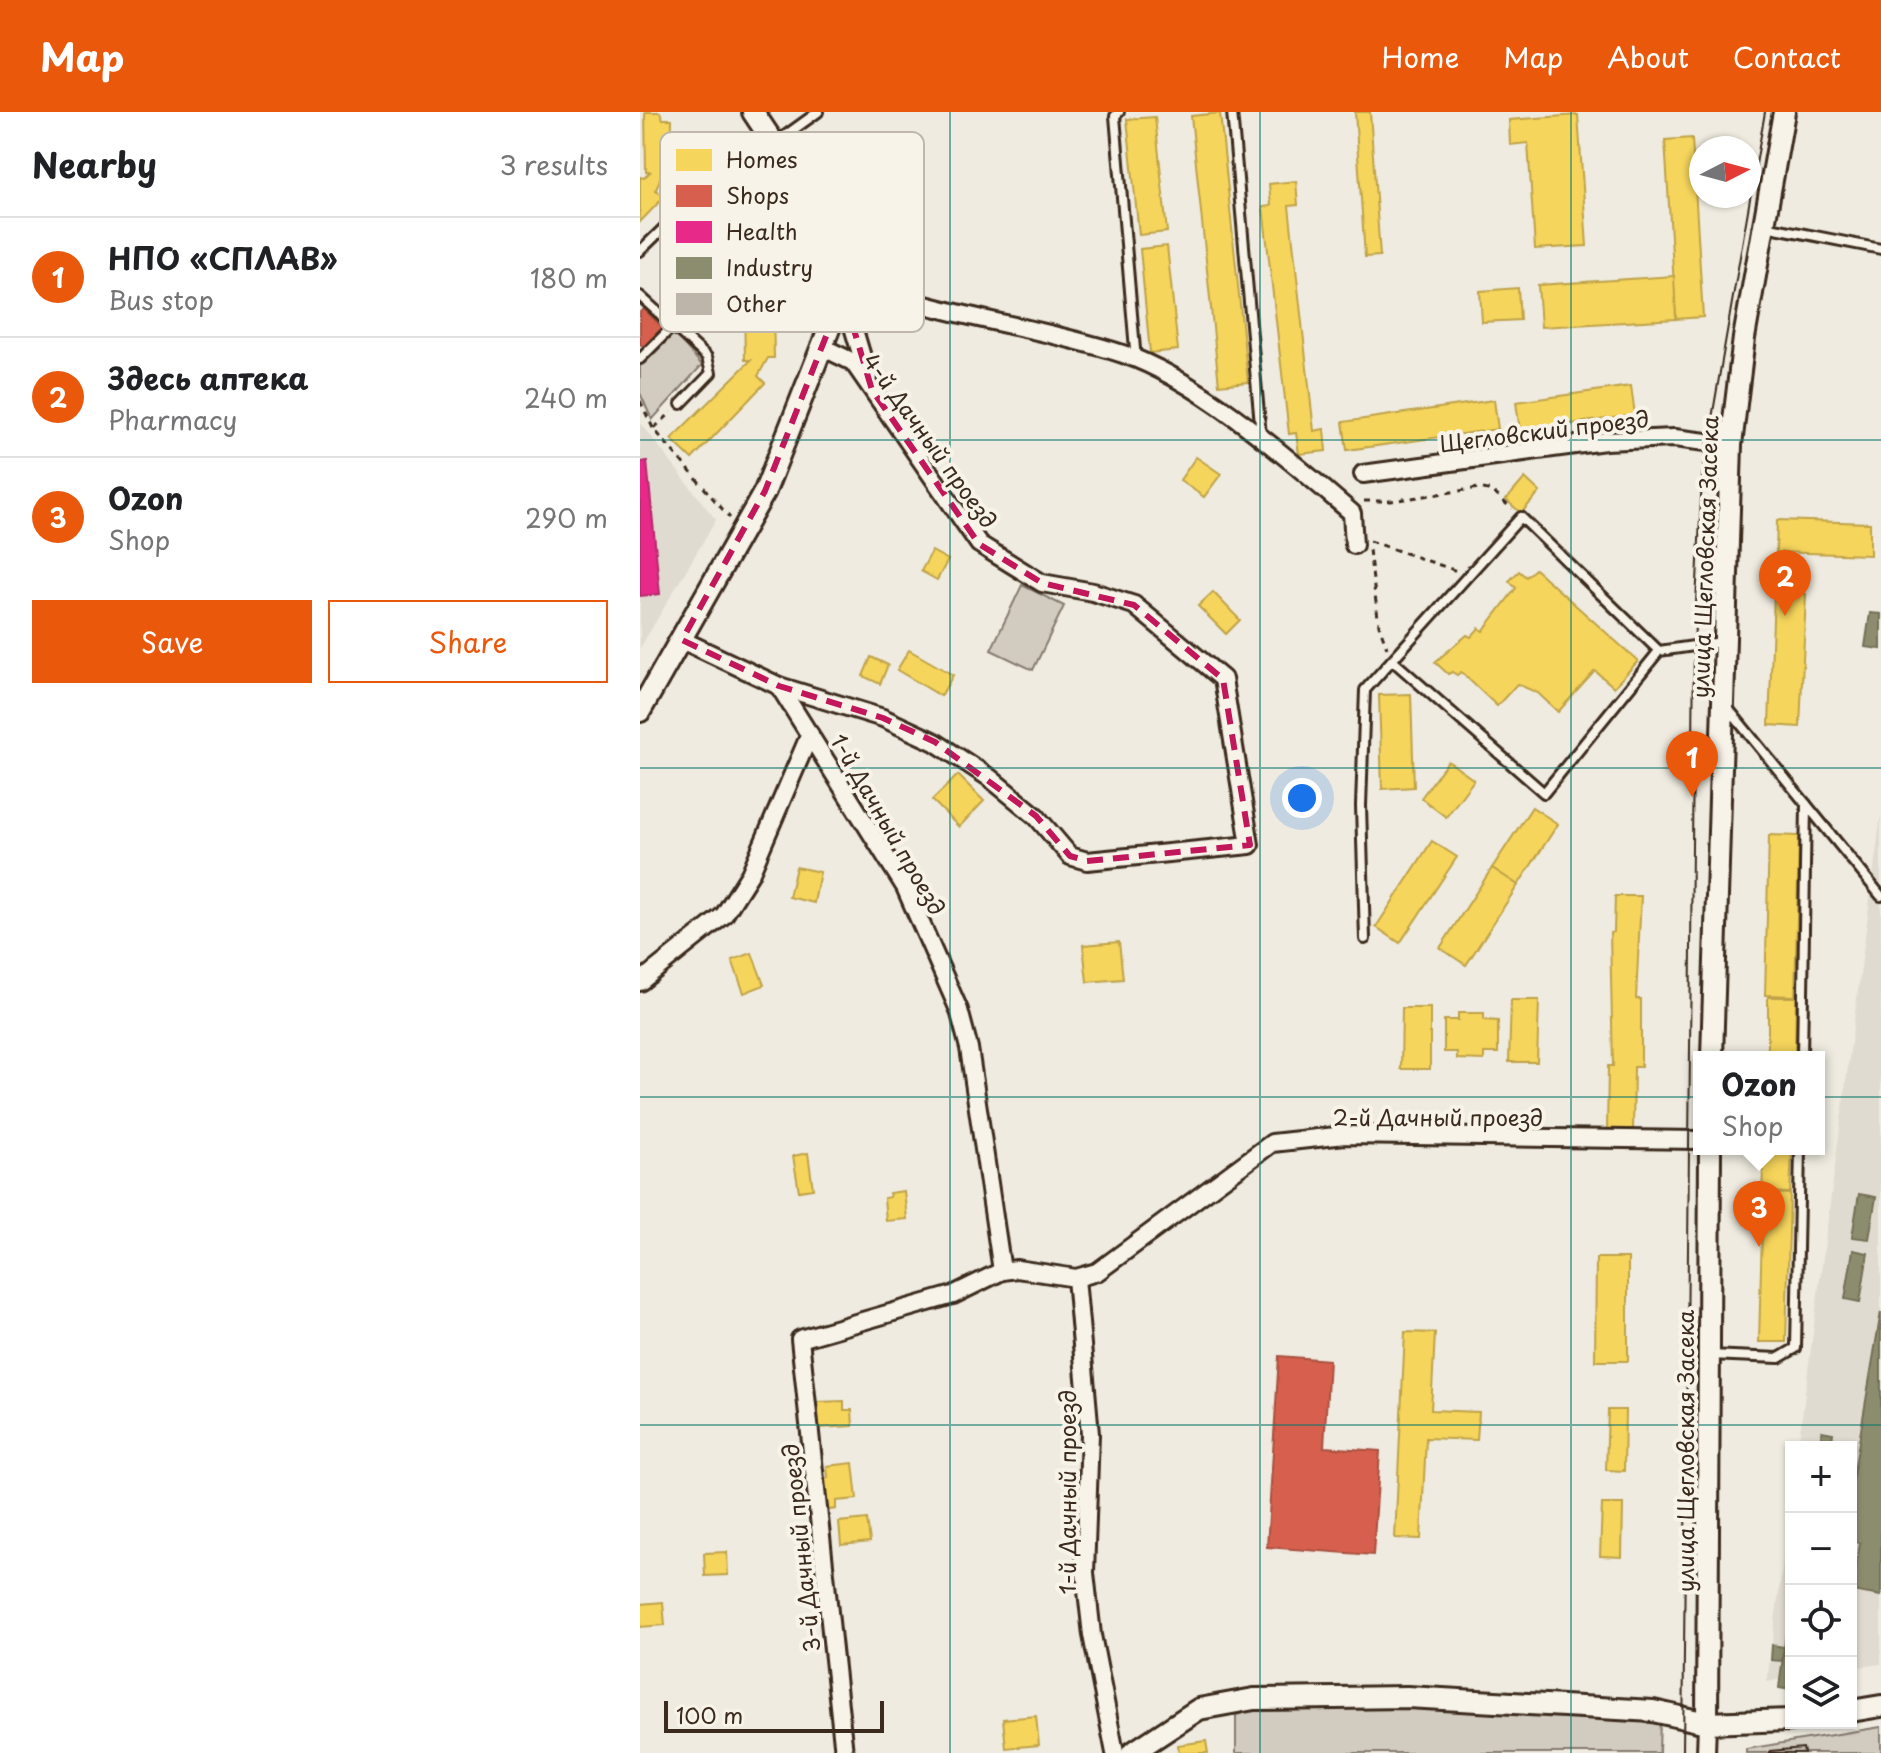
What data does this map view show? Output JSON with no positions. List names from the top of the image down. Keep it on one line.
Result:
{"streets":{"street":["Щегловский проезд","4-й Дачный проезд","улица Щегловская Засека","1-й Дачный проезд","2-й Дачный проезд","3-й Дачный проезд"]},"crossings":[["Щегловский проезд","улица Щегловская Засека"],["4-й Дачный проезд","1-й Дачный проезд"],["1-й Дачный проезд","2-й Дачный проезд"],["1-й Дачный проезд","3-й Дачный проезд"]],"legend":["Homes","Shops","Health","Industry","Other"],"scale_bar":"100 m","north":"right","page":{"header":"Map","nav":["Home","Map","About","Contact"],"heading":["Nearby","3 results"],"list":[{"mark":"1","name":"НПО «СПЛАВ»","note":"Bus stop","value":"180 m"},{"mark":"2","name":"Здесь аптека","note":"Pharmacy","value":"240 m"},{"mark":"3","name":"Ozon","note":"Shop","value":"290 m"}],"pins":["2","1","3"],"buttons":["Save","Share"],"popup":["Ozon","Shop"],"map_buttons":["+","−"],"scale":"100 m"}}
